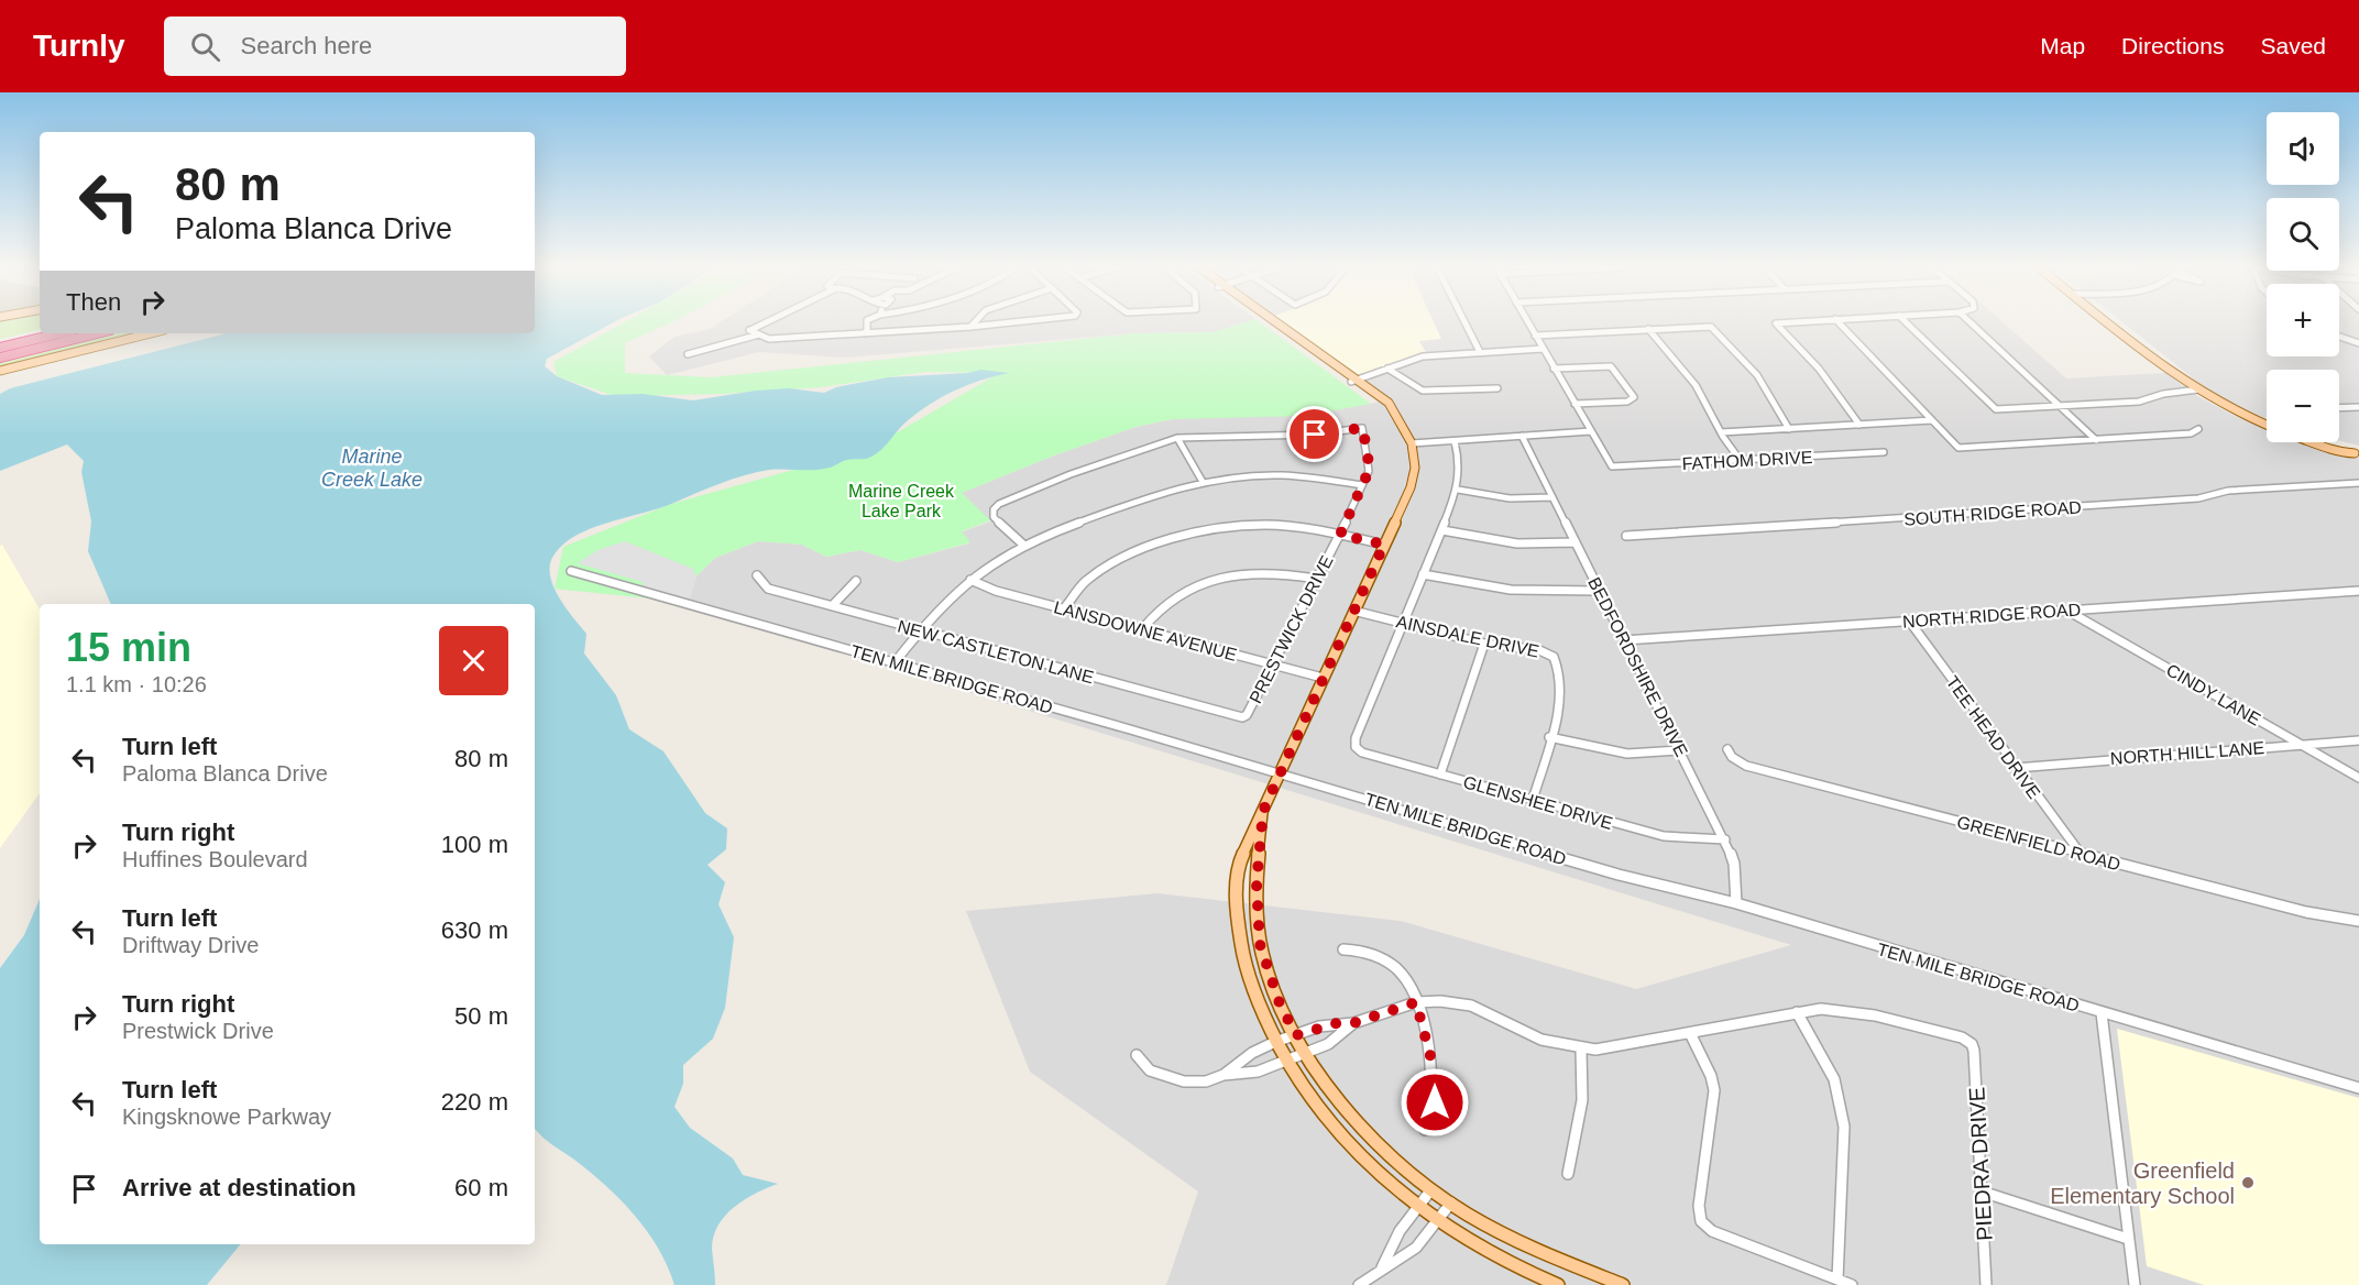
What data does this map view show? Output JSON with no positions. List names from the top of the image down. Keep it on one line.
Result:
{"streets":{"street":["FATHOM DRIVE","SOUTH RIDGE ROAD","NORTH RIDGE ROAD","PRESTWICK DRIVE","LANSDOWNE AVENUE","AINSDALE DRIVE","NEW CASTLETON LANE","BEDFORDSHIRE DRIVE","TEN MILE BRIDGE ROAD","CINDY LANE","TEE HEAD DRIVE","NORTH HILL LANE","GLENSHEE DRIVE","GREENFIELD ROAD","PIEDRA DRIVE"]},"crossings":[["NORTH RIDGE ROAD","BEDFORDSHIRE DRIVE"],["NORTH RIDGE ROAD","CINDY LANE"],["NORTH RIDGE ROAD","TEE HEAD DRIVE"],["PRESTWICK DRIVE","LANSDOWNE AVENUE"],["PRESTWICK DRIVE","NEW CASTLETON LANE"],["AINSDALE DRIVE","GLENSHEE DRIVE"],["BEDFORDSHIRE DRIVE","TEN MILE BRIDGE ROAD"],["BEDFORDSHIRE DRIVE","GLENSHEE DRIVE"],["CINDY LANE","NORTH HILL LANE"],["TEE HEAD DRIVE","NORTH HILL LANE"],["TEE HEAD DRIVE","GREENFIELD ROAD"]],"water":["Marine Creek Lake"],"parks":["Marine Creek Lake Park"],"places":["Greenfield Elementary School"],"page":{"header":"Turnly","search":"Search here","nav":["Map","Directions","Saved"],"map_buttons":["+","−"],"turn":["80 m","Paloma Blanca Drive"],"then":"Then","heading":["15 min","1.1 km · 10:26"],"list":[{"name":"Turn left","note":"Paloma Blanca Drive","value":"80 m"},{"name":"Turn right","note":"Huffines Boulevard","value":"100 m"},{"name":"Turn left","note":"Driftway Drive","value":"630 m"},{"name":"Turn right","note":"Prestwick Drive","value":"50 m"},{"name":"Turn left","note":"Kingsknowe Parkway","value":"220 m"},{"name":"Arrive at destination","value":"60 m"}]}}
